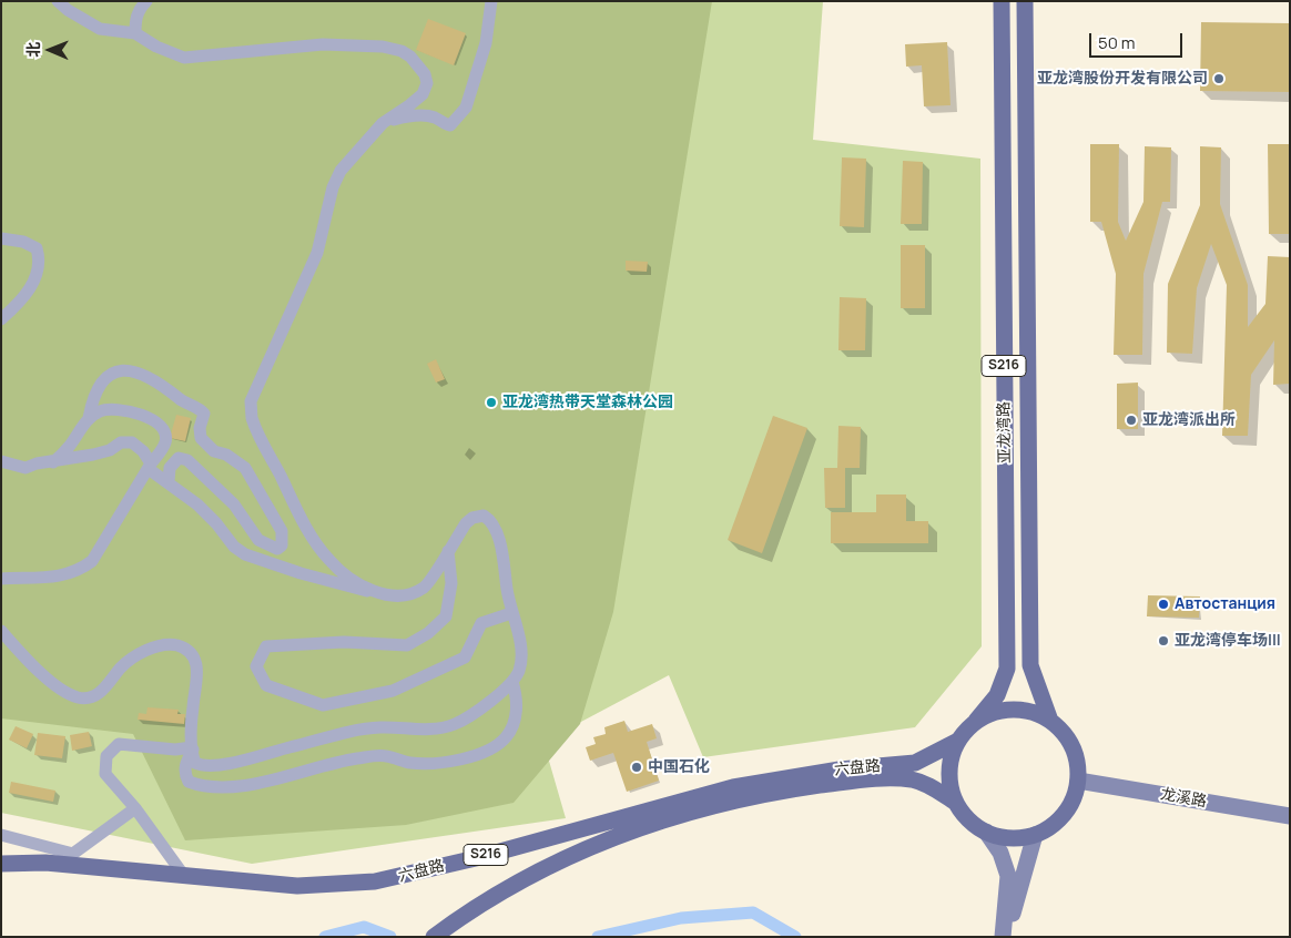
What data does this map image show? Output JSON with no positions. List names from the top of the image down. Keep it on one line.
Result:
{"streets":{"main road":["S216","亚龙湾路","六盘路"],"street":["龙溪路"]},"crossings":[["S216","亚龙湾路"],["S216","六盘路"],["S216","龙溪路"],["亚龙湾路","六盘路"],["亚龙湾路","龙溪路"],["六盘路","龙溪路"]],"places":["亚龙湾股份开发有限公司","亚龙湾热带天堂森林公园","亚龙湾派出所","Автостанция","亚龙湾停车场III","中国石化"],"scale_bar":"50 m","north":"left"}
